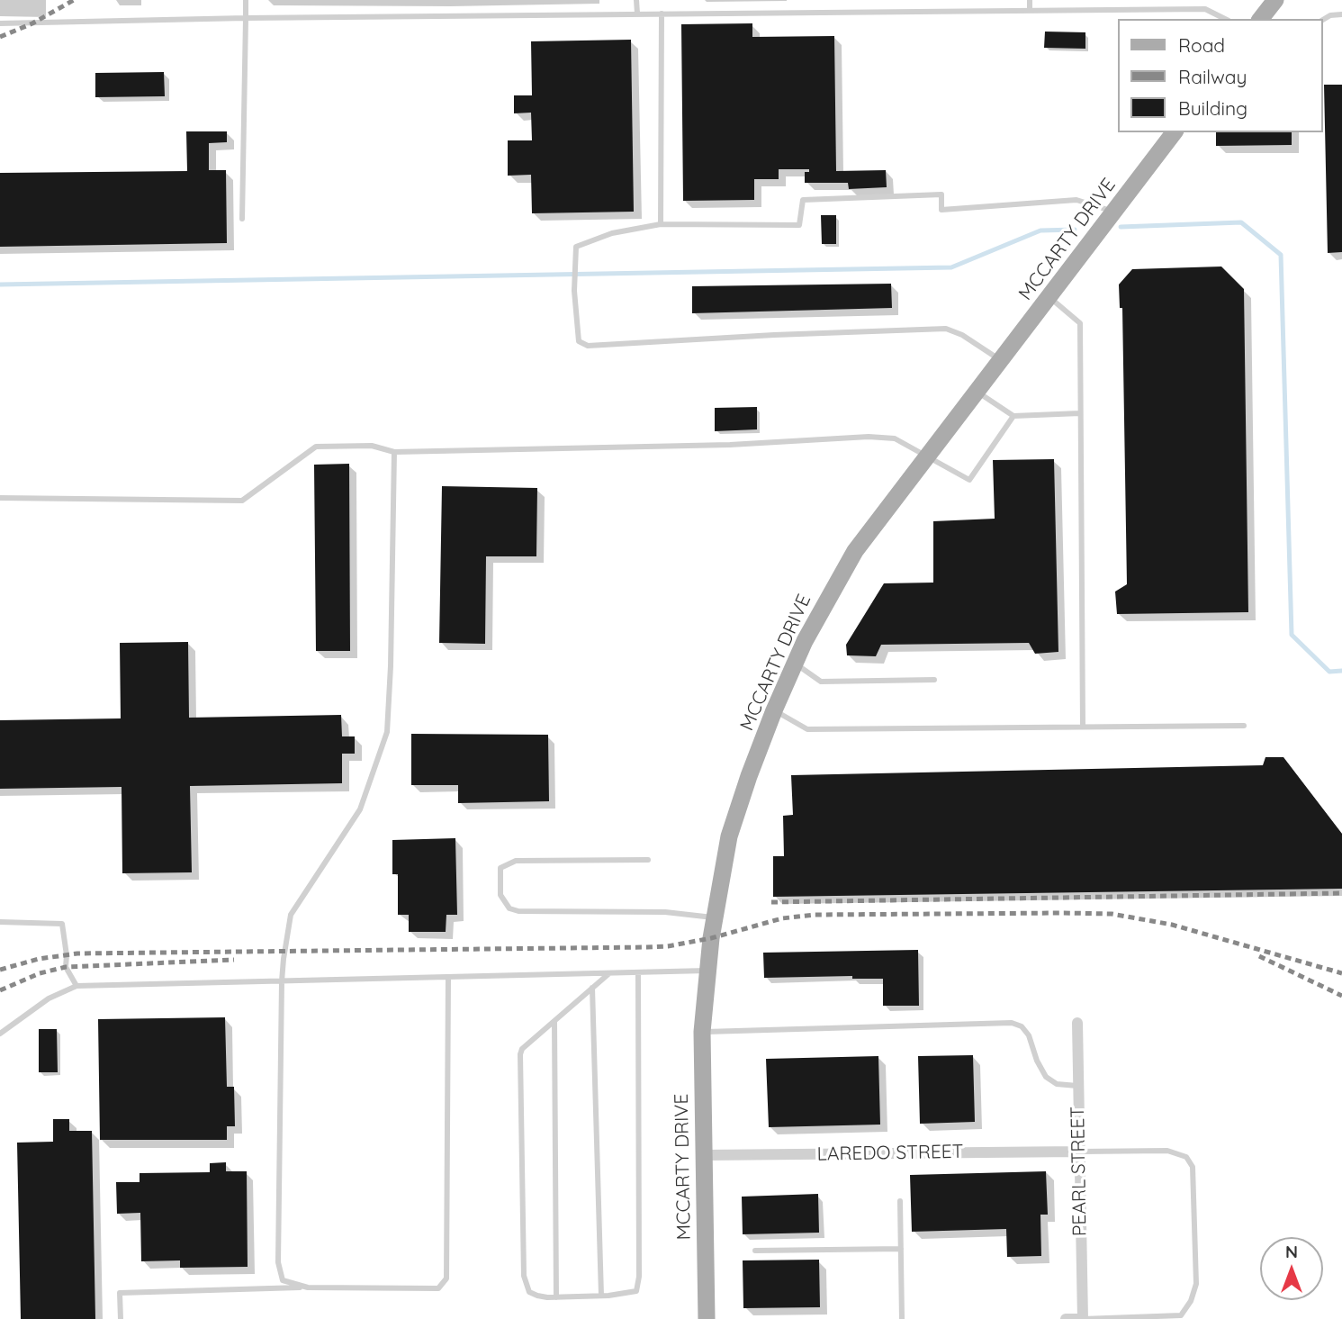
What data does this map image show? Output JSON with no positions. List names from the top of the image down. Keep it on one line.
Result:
{"streets":{"main road":["MCCARTY DRIVE"],"street":["LAREDO STREET","PEARL STREET"]},"crossings":[["MCCARTY DRIVE","LAREDO STREET"],["LAREDO STREET","PEARL STREET"]],"legend":["Road","Railway","Building"],"north":"top"}
